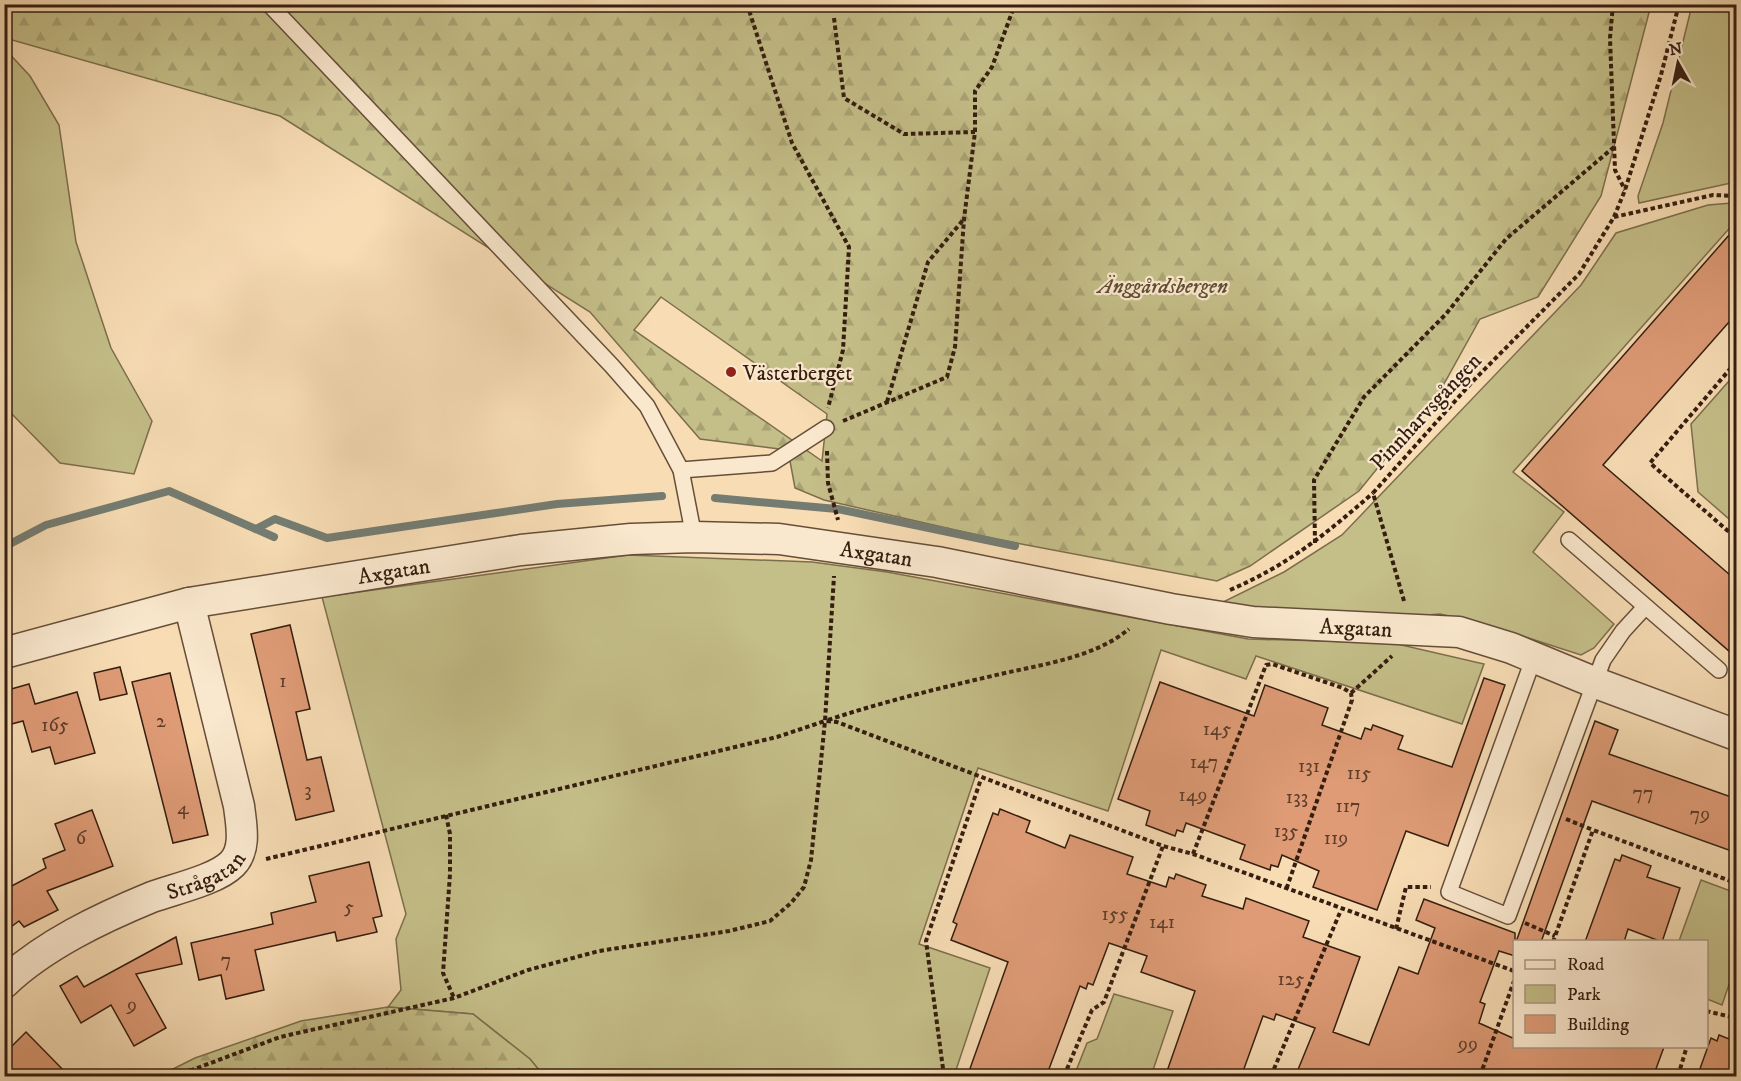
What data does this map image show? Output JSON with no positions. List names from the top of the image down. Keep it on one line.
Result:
{"streets":{"street":["Axgatan","Strågatan"],"path":["Pinnharvsgången"]},"crossings":[["Pinnharvsgången","Axgatan"],["Axgatan","Strågatan"]],"parks":["Änggårdsbergen"],"places":["Västerberget"],"house_numbers":["1","2","165","145","147","131","115","3","77","149","133","117","4","79","135","6","119","5","155","141","7","125","9","99"],"legend":["Road","Park","Building"],"north":"top"}
